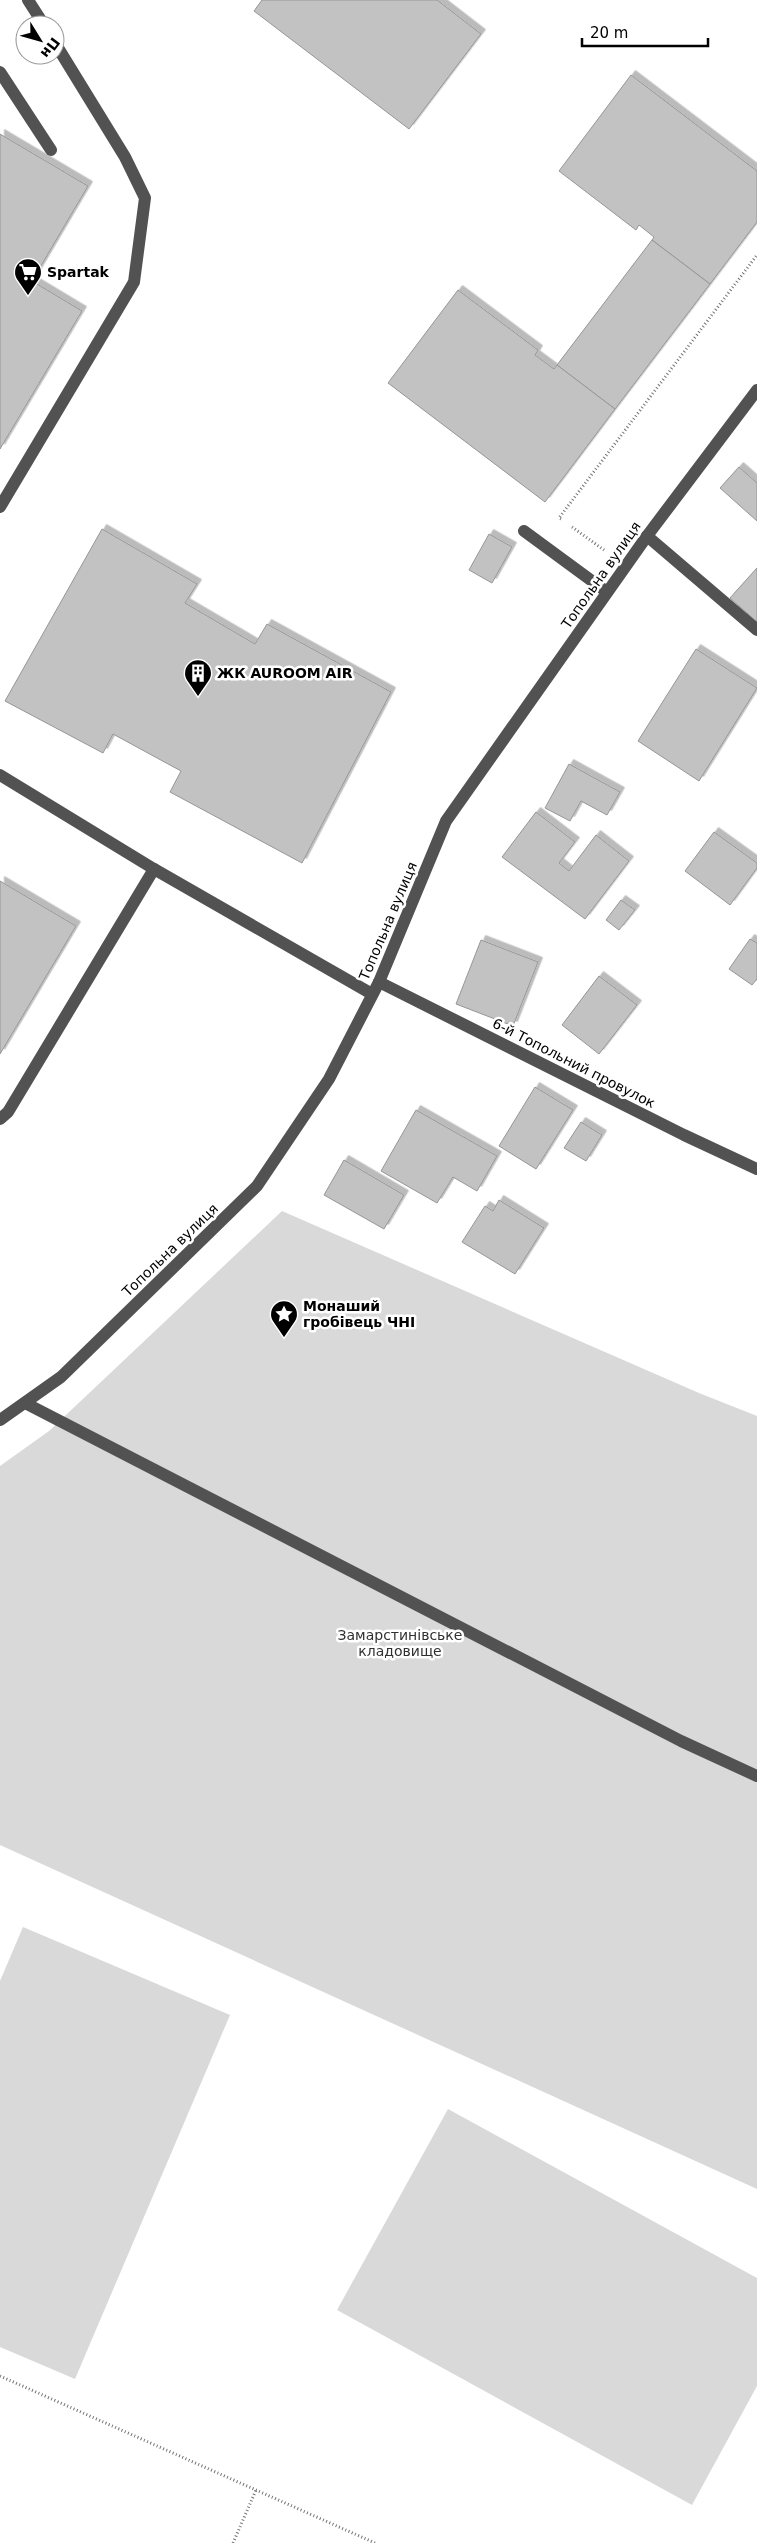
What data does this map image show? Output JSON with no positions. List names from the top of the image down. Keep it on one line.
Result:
{"streets":{"street":["Топольна вулиця","6-й Топольний провулок"]},"crossings":[["Топольна вулиця","6-й Топольний провулок"]],"parks":["Замарстинівське кладовище"],"places":{"supermarket":["Spartak"],"building":["ЖК AUROOM AIR"],"place":["Монаший гробівець ЧНІ"]},"scale_bar":"20 m","north":"bottom right"}
